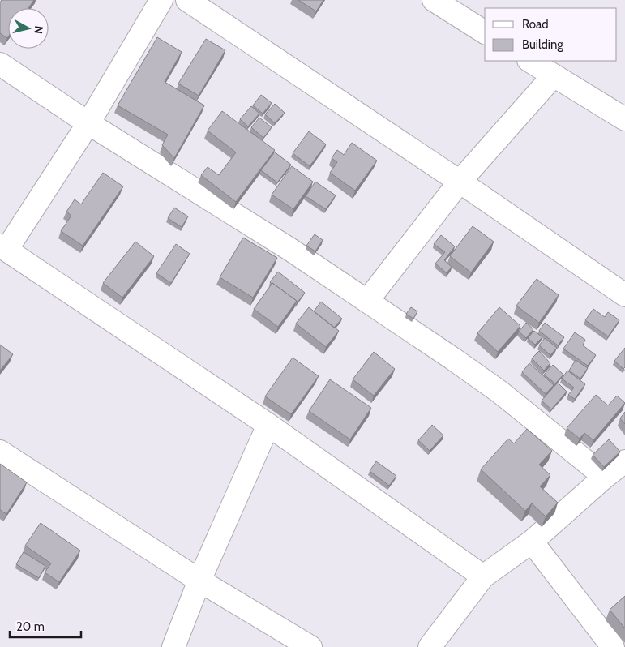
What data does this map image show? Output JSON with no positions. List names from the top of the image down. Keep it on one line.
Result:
{"legend":["Road","Building"],"scale_bar":"20 m","north":"right"}
